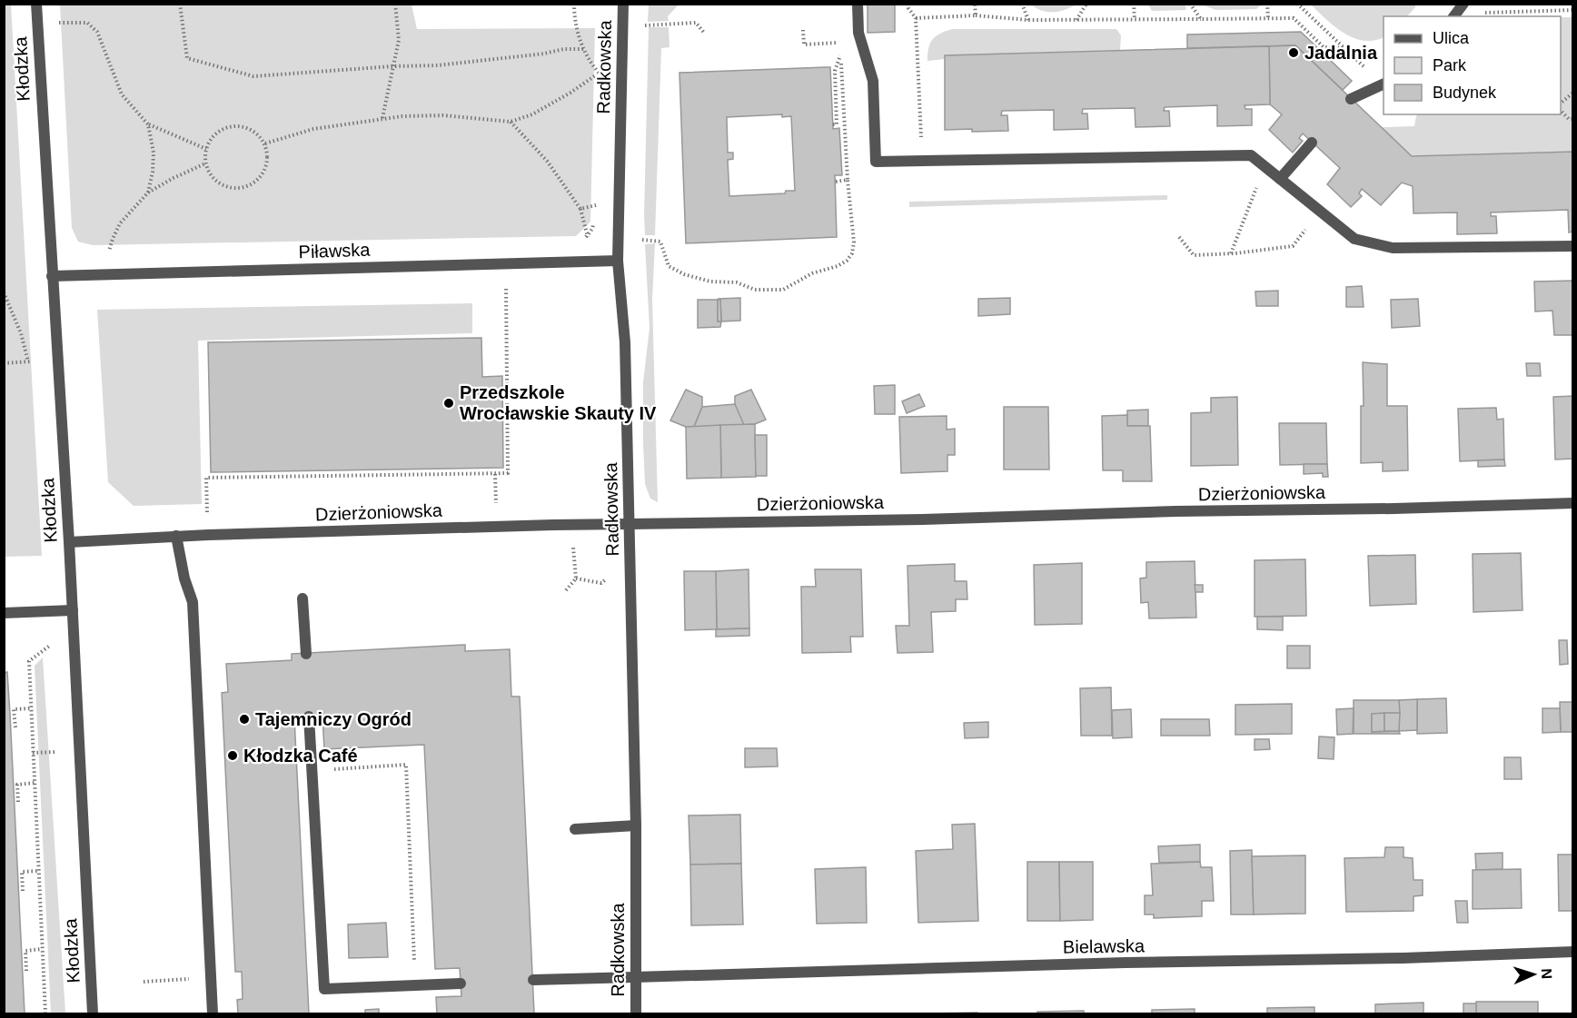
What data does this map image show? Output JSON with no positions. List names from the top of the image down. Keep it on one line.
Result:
{"streets":{"street":["Radkowska","Kłodzka","Piławska","Dzierżoniowska","Bielawska"]},"crossings":[["Radkowska","Piławska"],["Radkowska","Dzierżoniowska"],["Radkowska","Bielawska"],["Kłodzka","Piławska"],["Kłodzka","Dzierżoniowska"]],"places":["Jadalnia","Przedszkole Wrocławskie Skauty IV","Tajemniczy Ogród","Kłodzka Café"],"legend":["Ulica","Park","Budynek"],"north":"right"}
